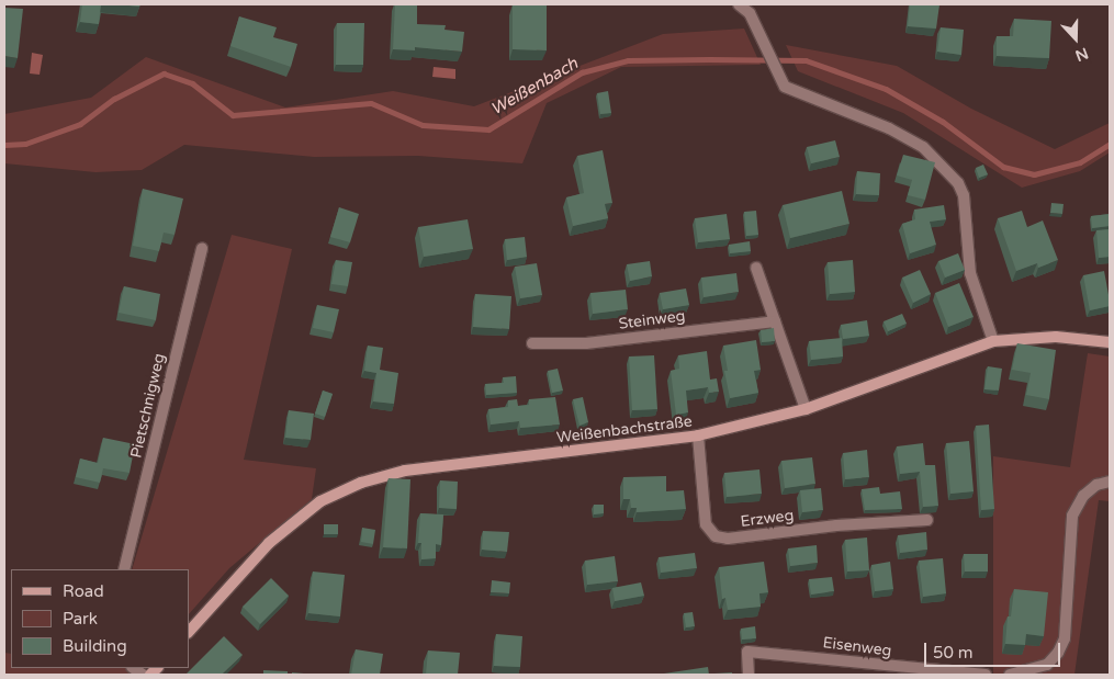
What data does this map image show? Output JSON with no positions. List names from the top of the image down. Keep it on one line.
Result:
{"streets":{"main road":["Weißenbachstraße"],"street":["Steinweg","Pietschnigweg","Erzweg","Eisenweg"]},"crossings":[["Weißenbachstraße","Erzweg"]],"water":["Weißenbach"],"legend":["Road","Park","Building"],"scale_bar":"50 m","north":"bottom"}
